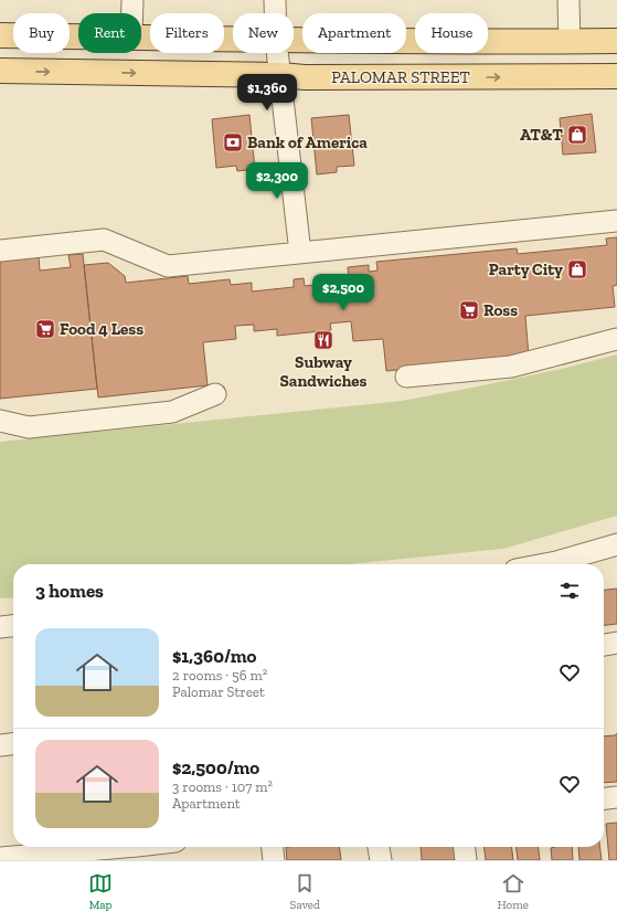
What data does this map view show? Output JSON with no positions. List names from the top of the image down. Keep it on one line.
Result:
{"streets":{"main road":["PALOMAR STREET"]},"places":{"shop":["AT&T","Party City"],"bank":["Bank of America"],"supermarket":["Ross","Food 4 Less"],"restaurant":["Subway Sandwiches"]},"page":{"chip":["Buy","Rent","Filters","New","Apartment","House"],"price":["$1,360","$2,300","$2,500"],"heading":"3 homes","list":[{"name":"$1,360/mo","note":"2 rooms · 56 m² · Palomar Street"},{"name":"$2,500/mo","note":"3 rooms · 107 m² · Apartment"}],"tabs":["Map","Saved","Home"]}}
